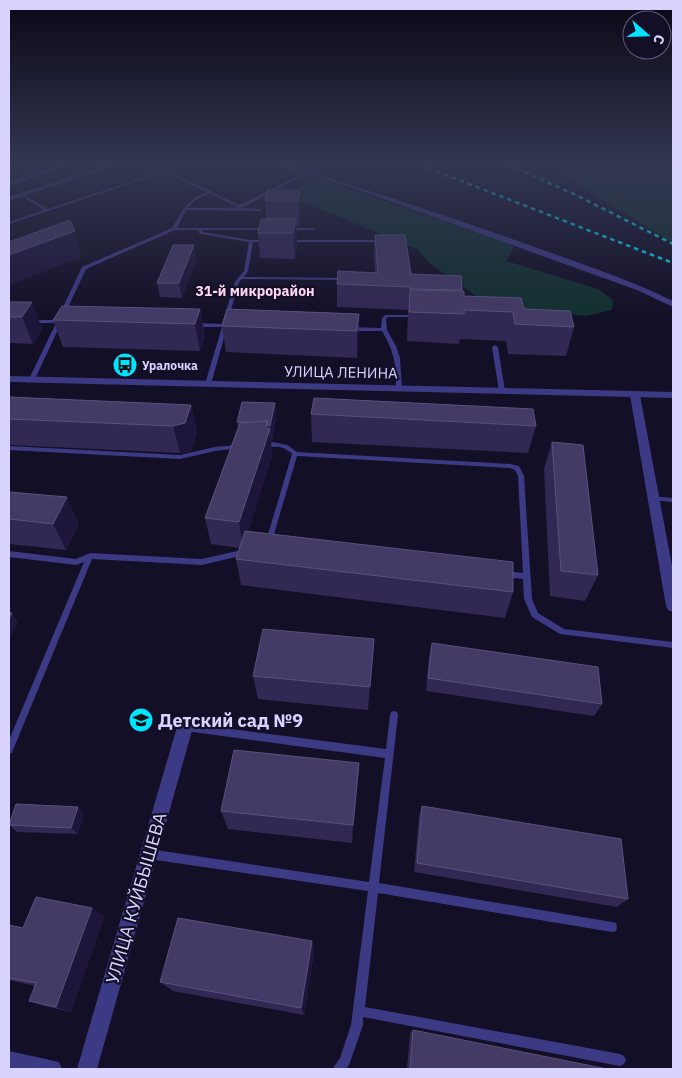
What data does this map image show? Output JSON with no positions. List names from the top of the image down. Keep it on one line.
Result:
{"streets":{"street":["УЛИЦА ЛЕНИНА","УЛИЦА КУЙБЫШЕВА"]},"districts":["31-й микрорайон"],"places":{"bus stop":["Уралочка"],"school or university":["Детский сад №9"]},"north":"right"}
